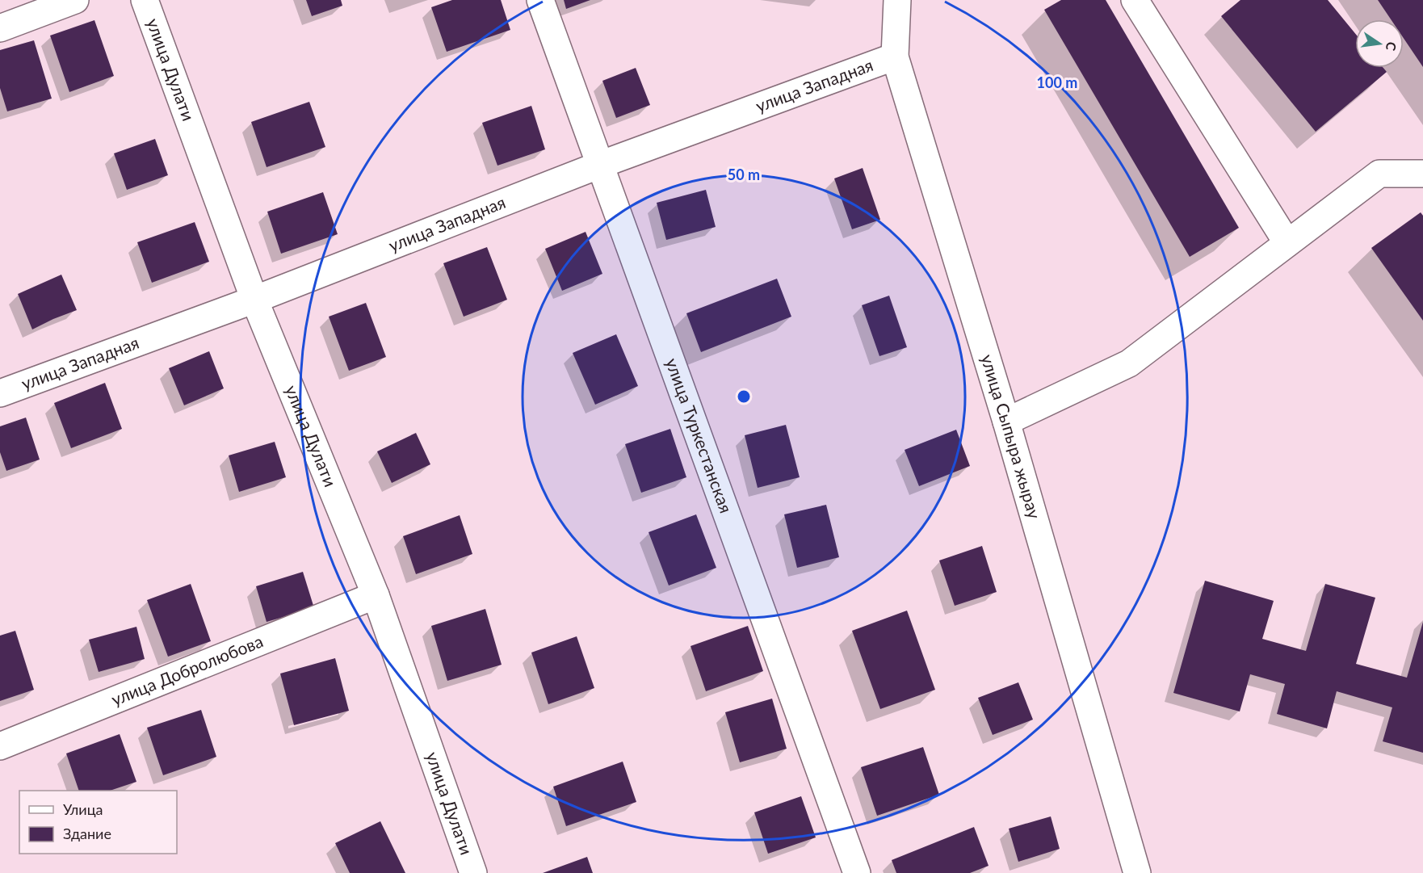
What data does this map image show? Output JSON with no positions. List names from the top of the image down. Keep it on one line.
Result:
{"streets":{"street":["улица Дулати","улица Западная","улица Туркестанская","улица Сыпыра жырау","улица Добролюбова"]},"crossings":[["улица Дулати","улица Западная"],["улица Дулати","улица Добролюбова"],["улица Западная","улица Туркестанская"],["улица Западная","улица Сыпыра жырау"]],"legend":["Улица","Здание"],"north":"right","rings":["100 m","50 m"]}
